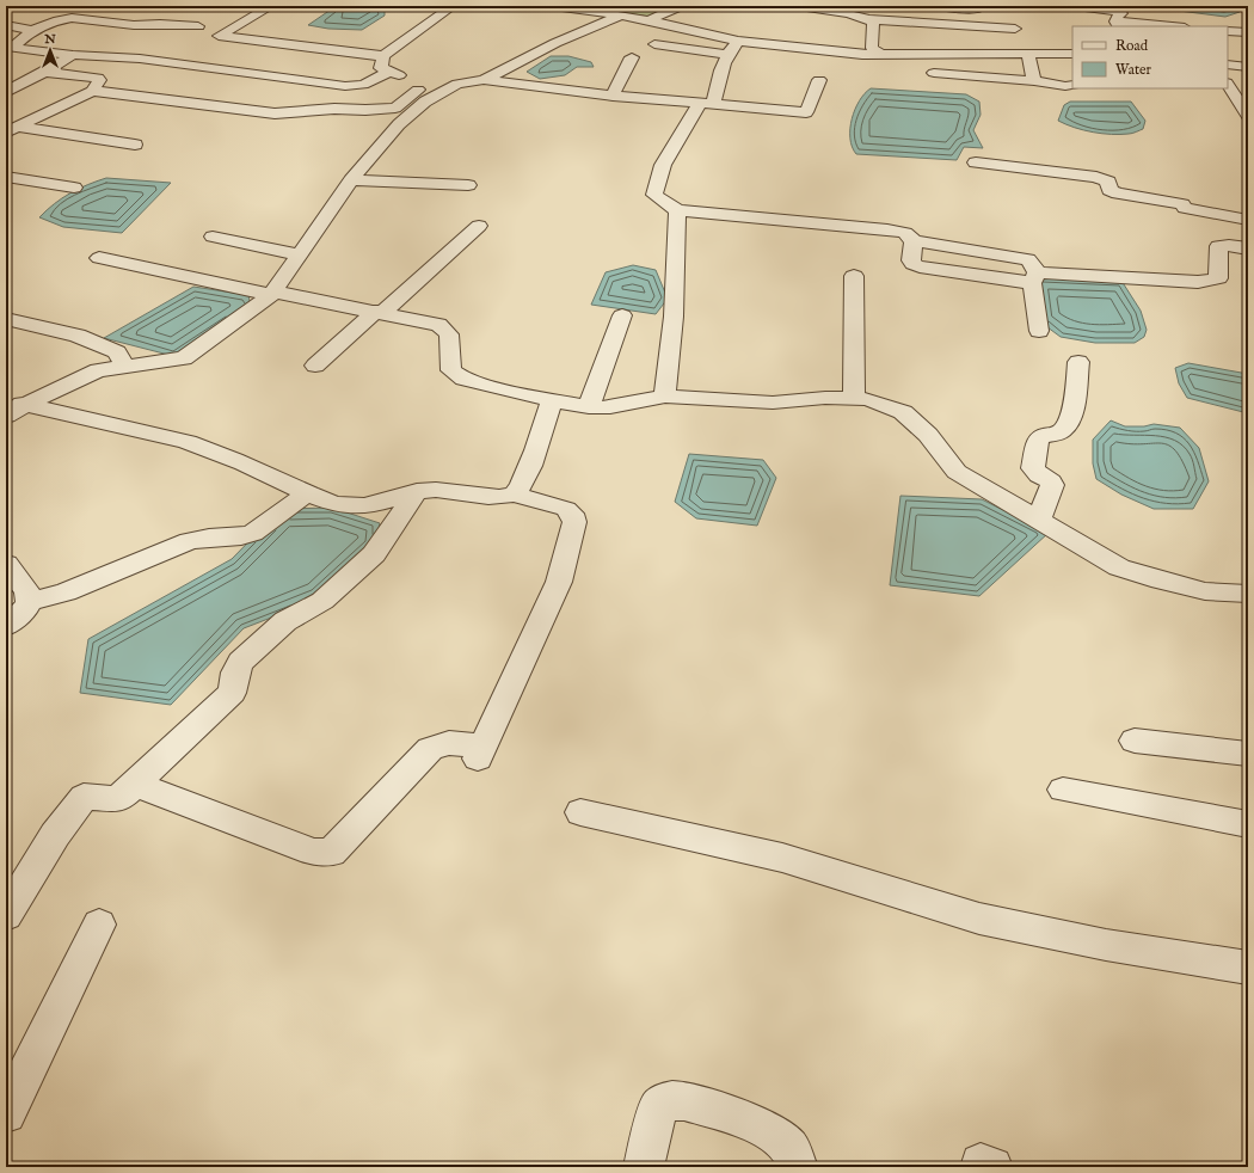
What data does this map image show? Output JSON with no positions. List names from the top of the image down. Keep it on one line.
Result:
{"legend":["Road","Water"],"north":"top"}
